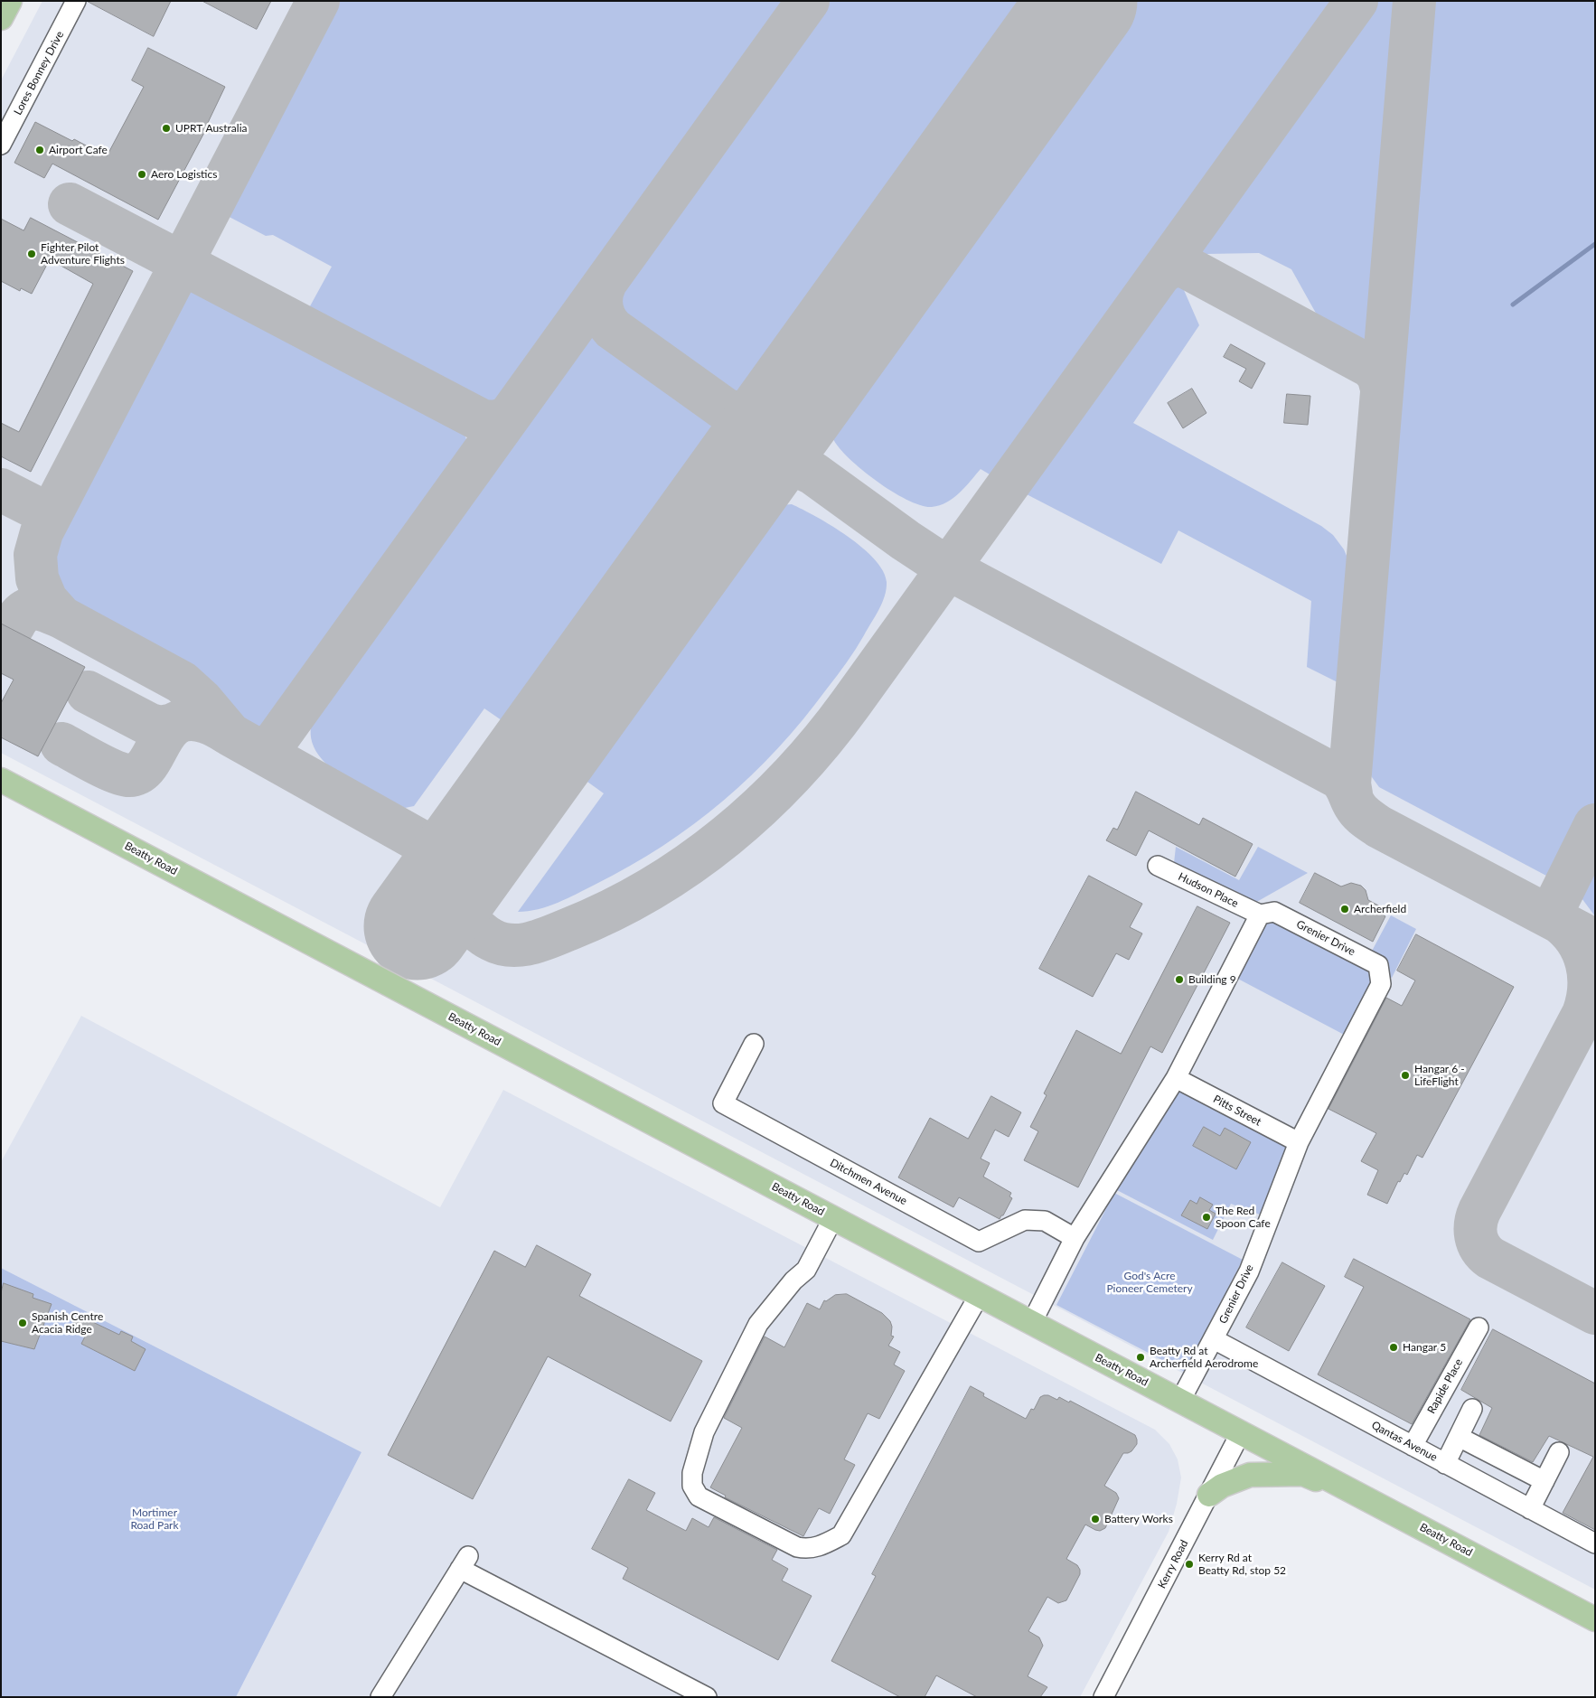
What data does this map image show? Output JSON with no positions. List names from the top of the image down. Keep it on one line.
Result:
{"streets":{"main road":["Beatty Road"],"street":["Lores Bonney Drive","Hudson Place","Grenier Drive","Pitts Street","Ditchmen Avenue","Rapide Place","Qantas Avenue","Kerry Road"]},"crossings":[["Beatty Road","Grenier Drive"],["Beatty Road","Kerry Road"],["Hudson Place","Grenier Drive"],["Grenier Drive","Pitts Street"],["Grenier Drive","Qantas Avenue"],["Rapide Place","Qantas Avenue"]],"parks":["God's Acre Pioneer Cemetery","Mortimer Road Park"],"places":["UPRT Australia","Airport Cafe","Aero Logistics","Fighter Pilot Adventure Flights","Archerfield","Building 9","Hangar 6 - LifeFlight","The Red Spoon Cafe","Spanish Centre Acacia Ridge","Hangar 5","Beatty Rd at Archerfield Aerodrome","Battery Works","Kerry Rd at Beatty Rd, stop 52"]}
